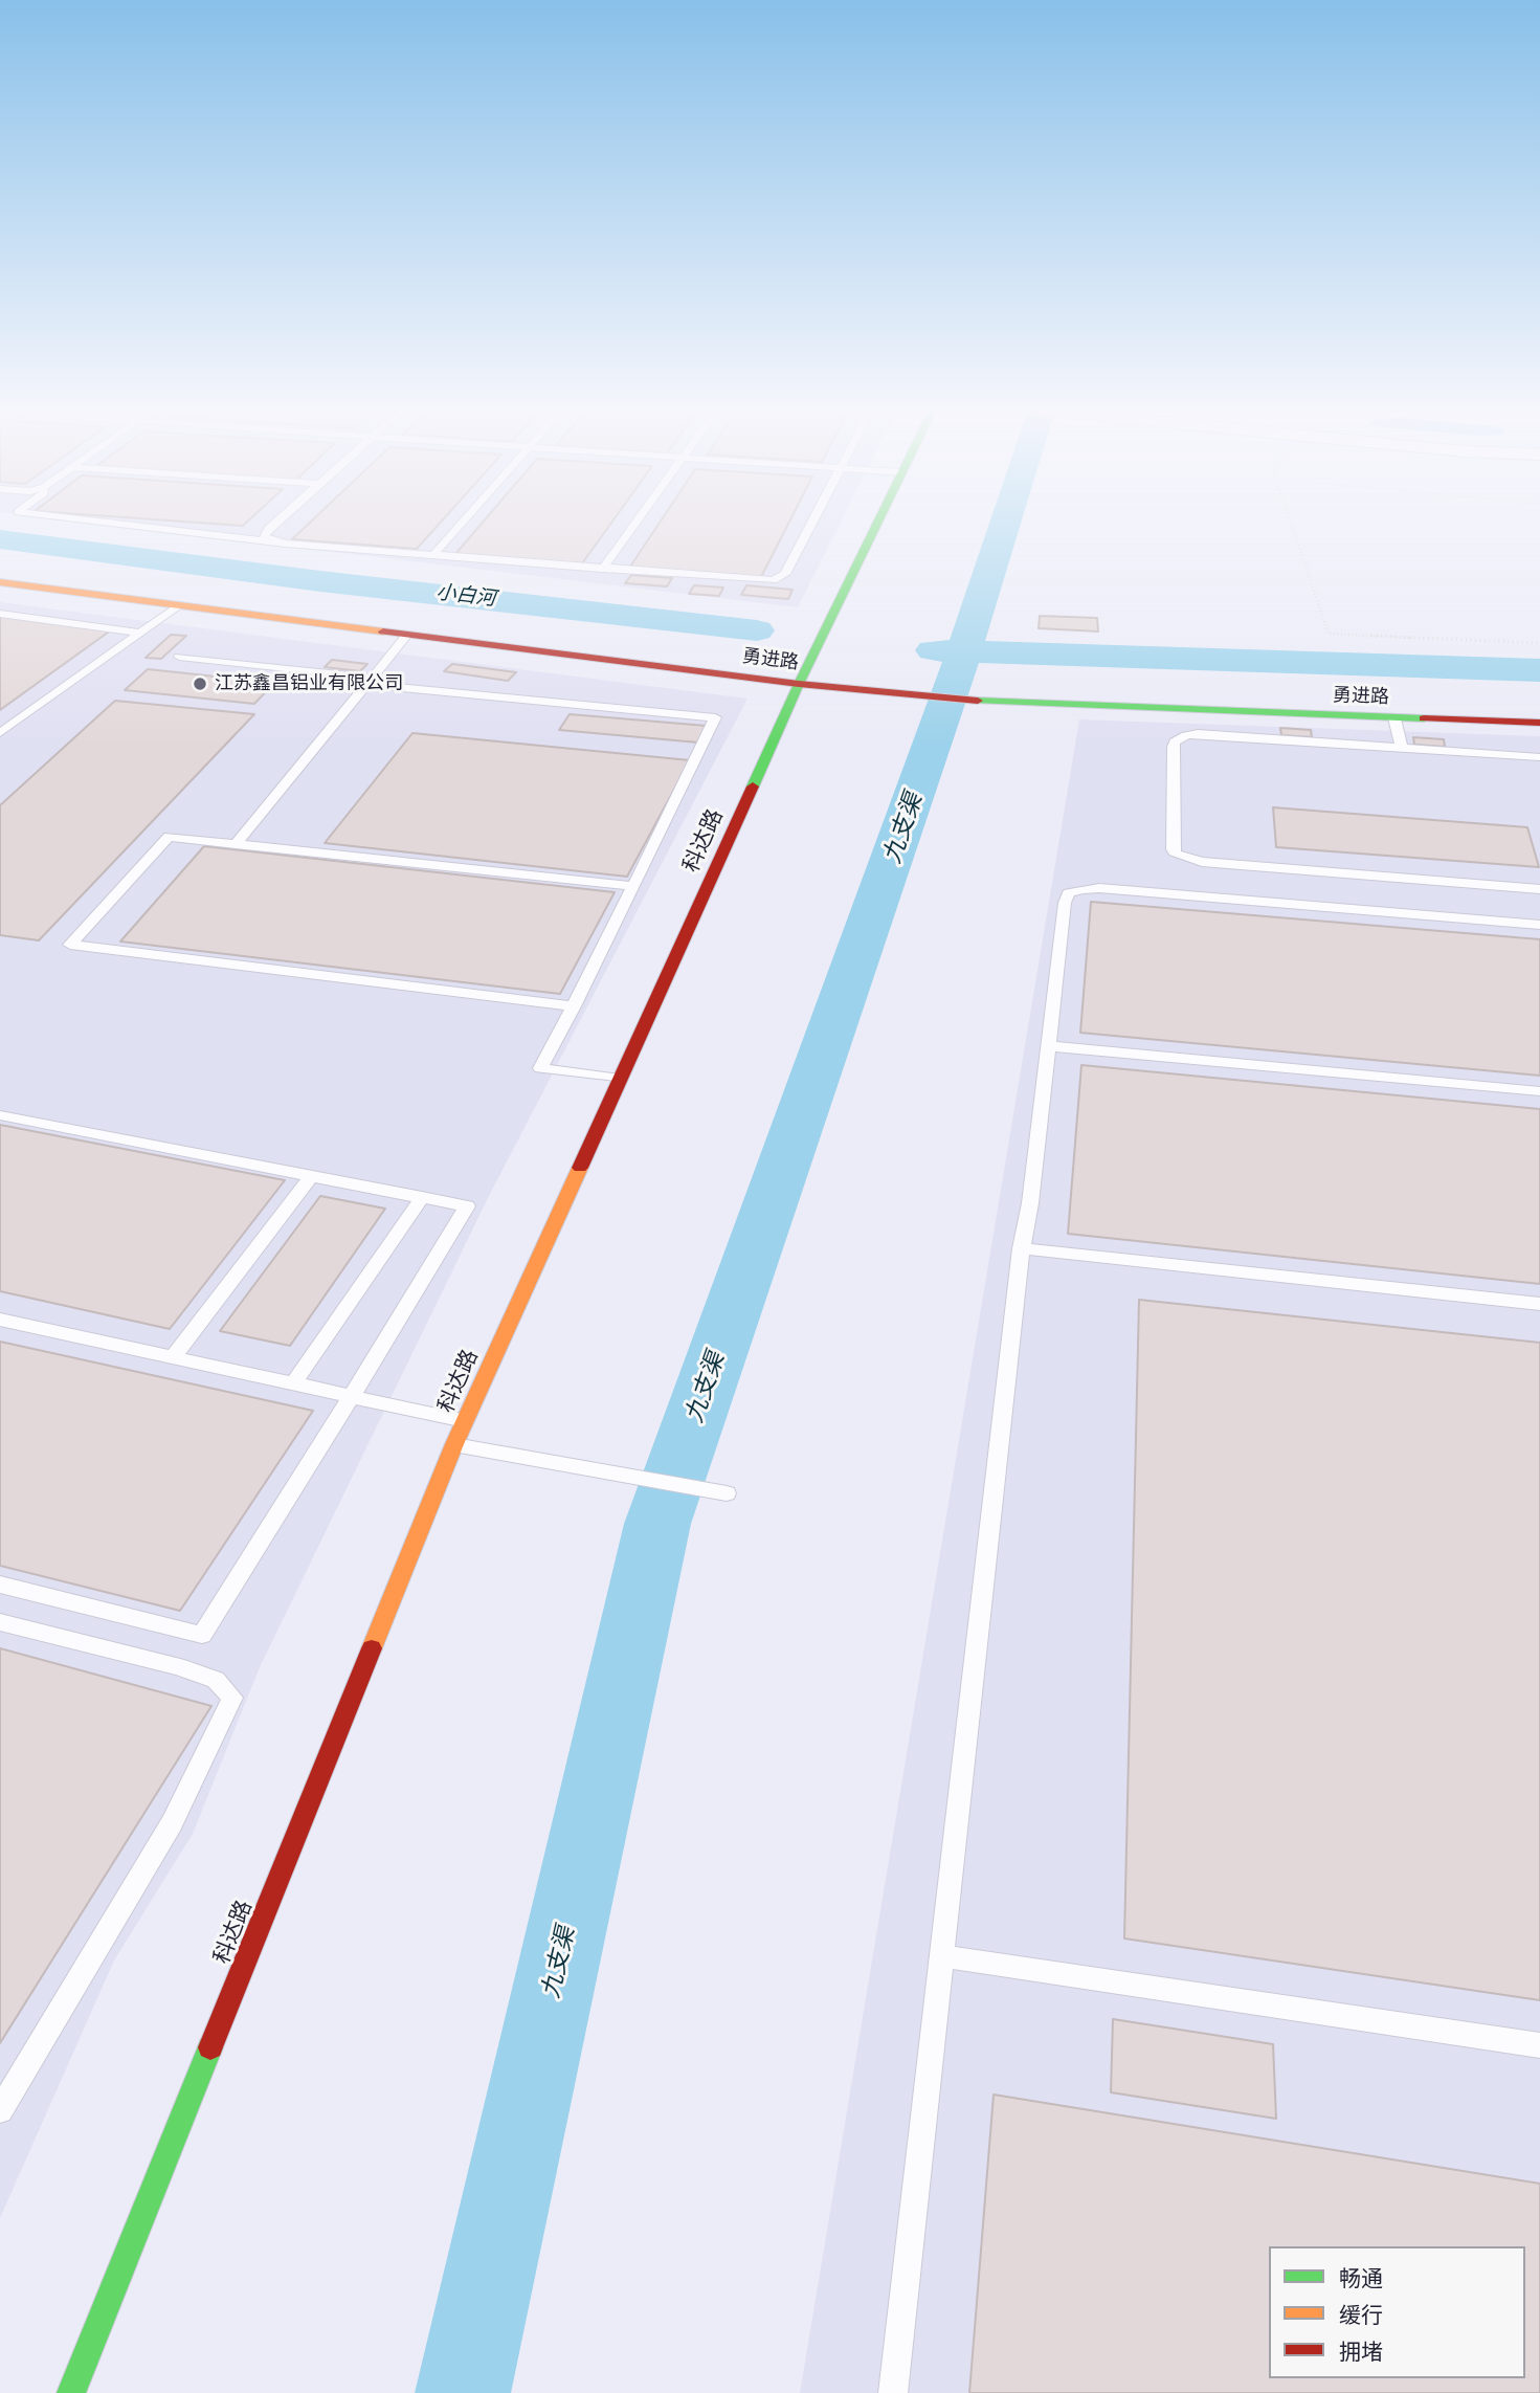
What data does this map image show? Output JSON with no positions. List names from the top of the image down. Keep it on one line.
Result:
{"streets":{"street":["勇进路","科达路"]},"crossings":[["勇进路","科达路"]],"water":["小白河","九支渠"],"places":["江苏鑫昌铝业有限公司"],"legend":["畅通","缓行","拥堵"]}
